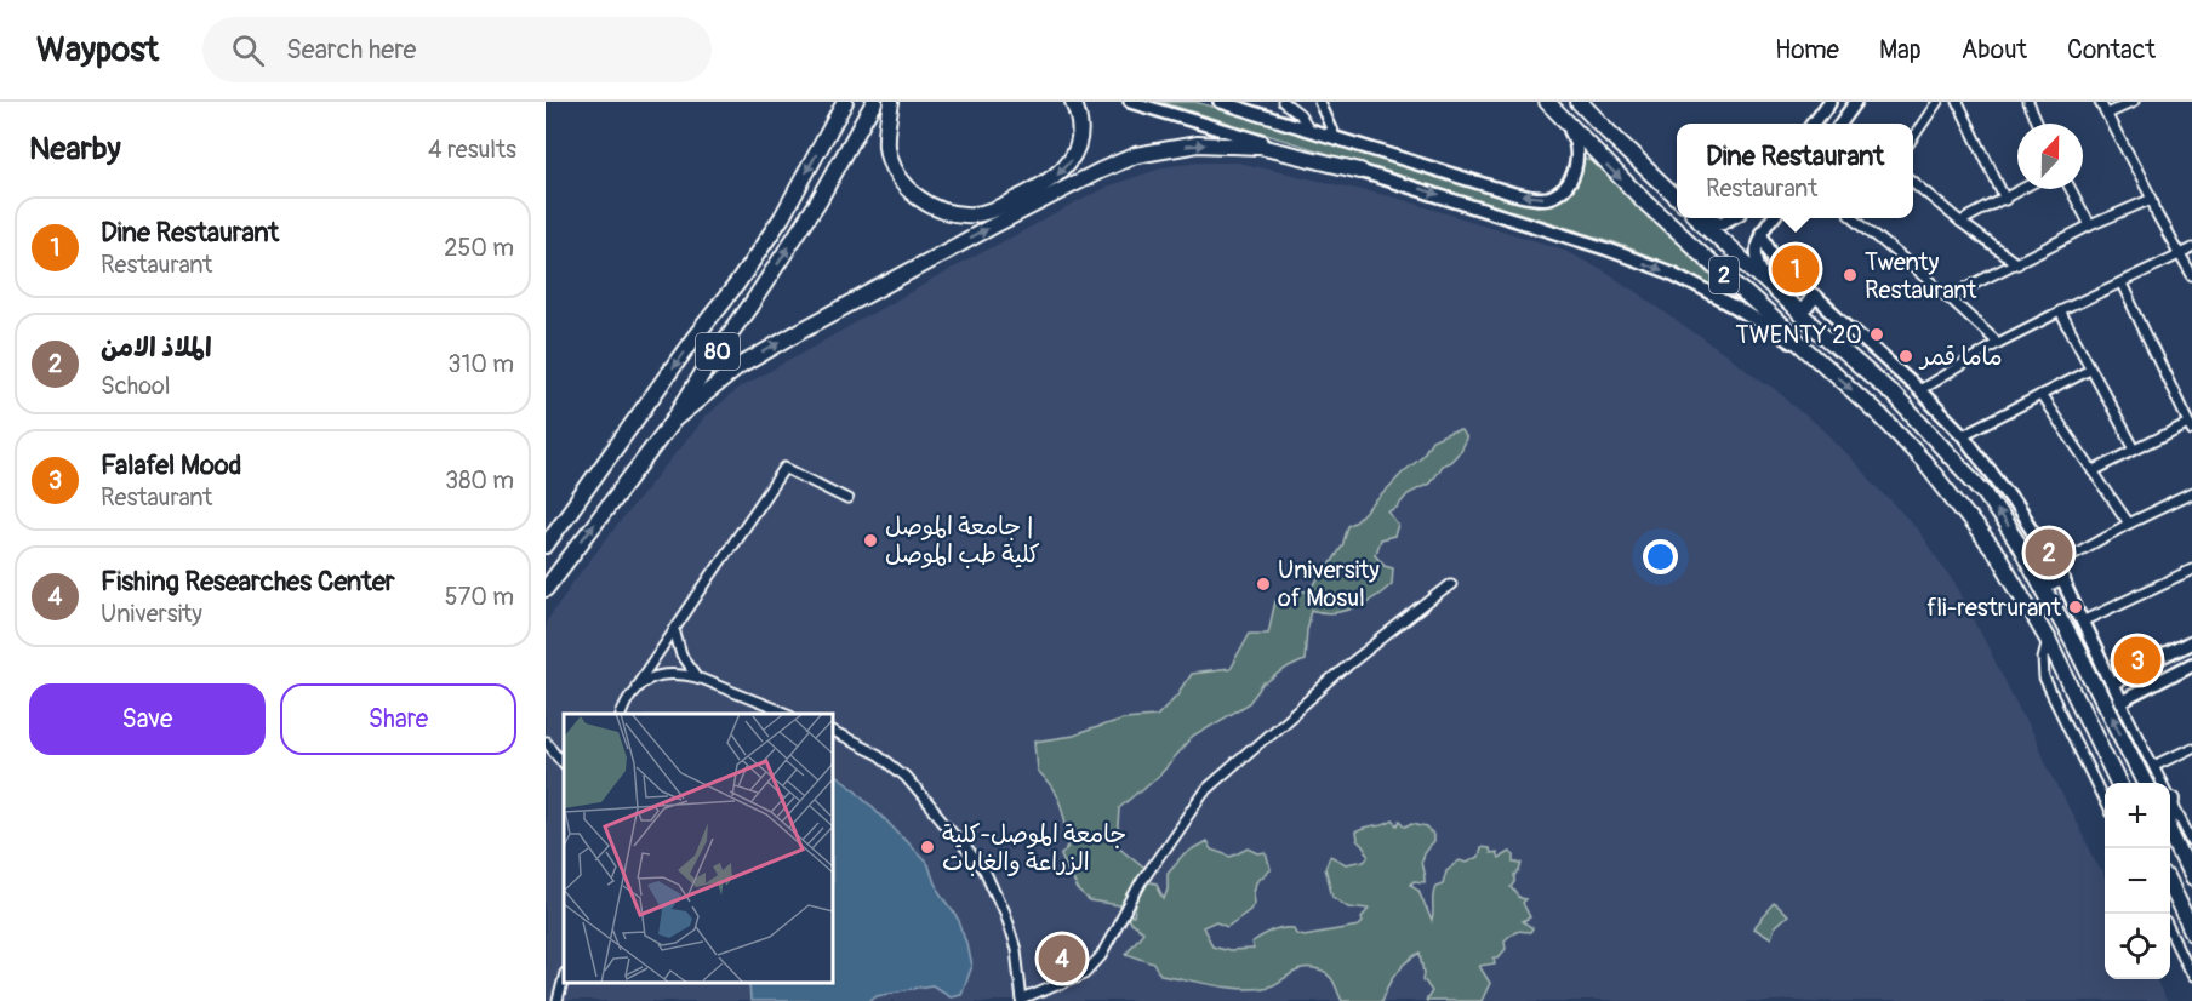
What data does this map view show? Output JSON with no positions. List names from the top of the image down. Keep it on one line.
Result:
{"streets":{"highway":["2","80"]},"places":["Twenty Restaurant","TWENTY 20","ماما قمر","جامعة الموصل | كلية طب الموصل","University of Mosul","fli-restrurant","جامعة الموصل-كلية الزراعة والغابات"],"north":"top","page":{"header":"Waypost","search":"Search here","nav":["Home","Map","About","Contact"],"heading":["Nearby","4 results"],"popup":["Dine Restaurant","Restaurant"],"list":[{"mark":"1","name":"Dine Restaurant","note":"Restaurant","value":"250 m"},{"mark":"2","name":"الملاذ الامن","note":"School","value":"310 m"},{"mark":"3","name":"Falafel Mood","note":"Restaurant","value":"380 m"},{"mark":"4","name":"Fishing Researches Center","note":"University","value":"570 m"}],"pins":["1","2","3","4"],"buttons":["Save","Share"],"map_buttons":["+","−"]}}
